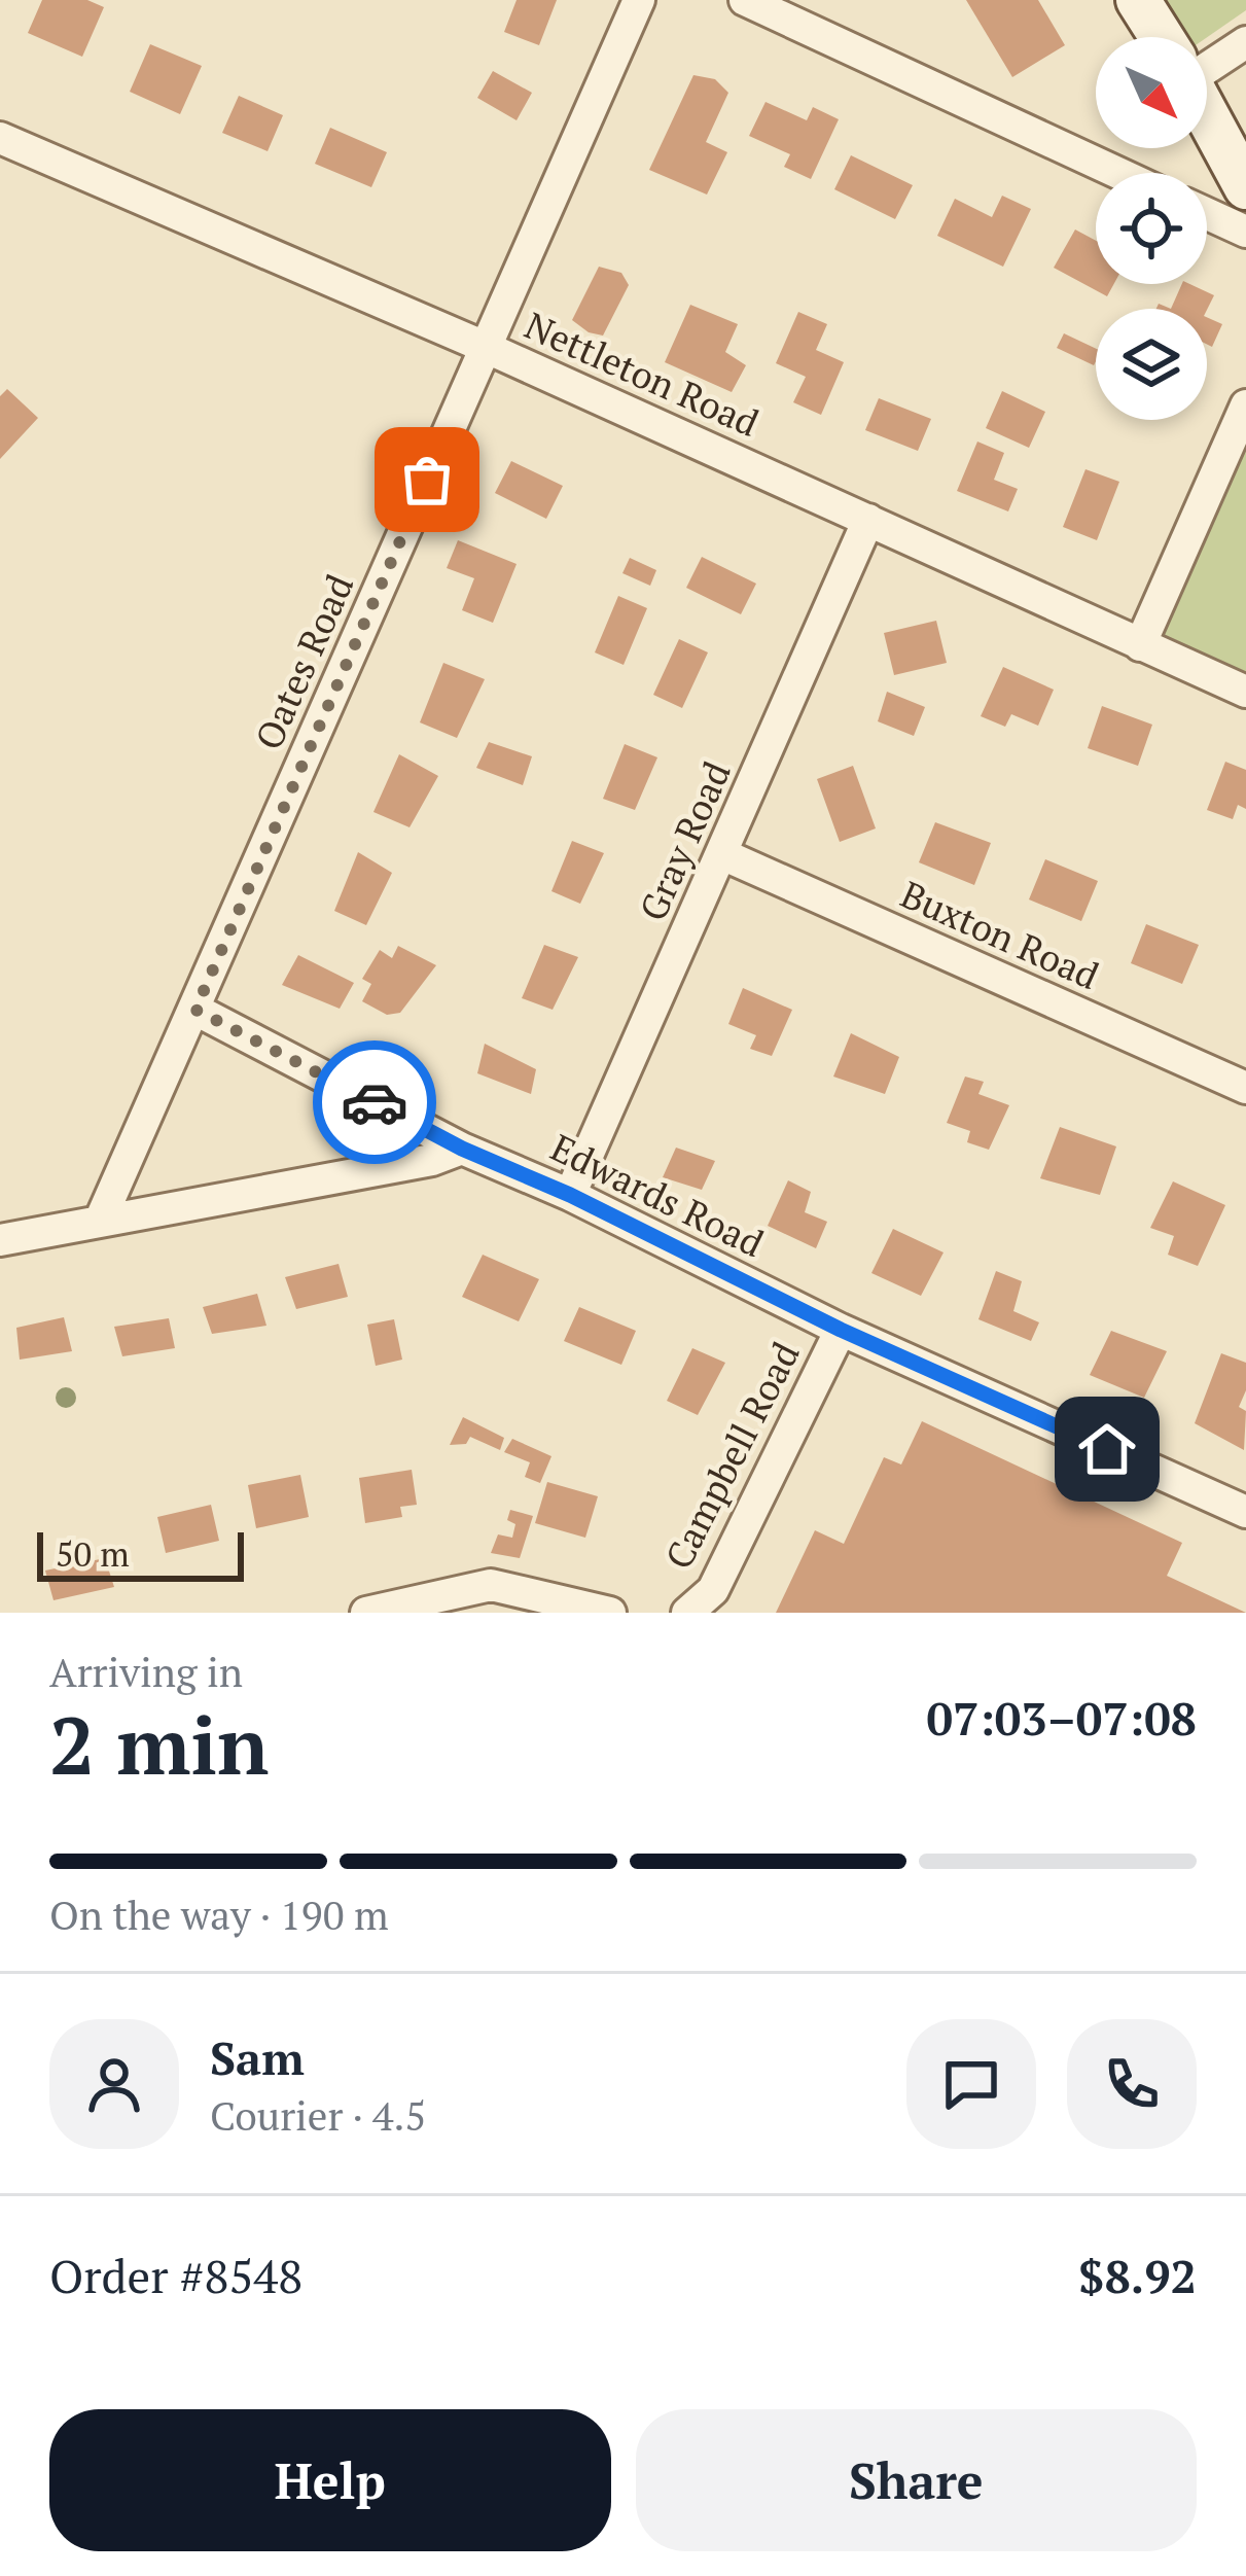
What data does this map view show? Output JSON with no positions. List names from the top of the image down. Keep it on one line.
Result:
{"streets":{"street":["Nettleton Road","Oates Road","Gray Road","Buxton Road","Edwards Road","Campbell Road"]},"crossings":[["Nettleton Road","Oates Road"],["Nettleton Road","Gray Road"],["Oates Road","Edwards Road"],["Gray Road","Buxton Road"],["Gray Road","Edwards Road"],["Edwards Road","Campbell Road"]],"scale_bar":"50 m","north":"bottom right","page":{"scale":"50 m","heading":["2 min","Arriving in","07:03–07:08"],"panel":["Sam","Courier · 4.5","Order #8548","$8.92"],"bar":"On the way · 190 m","buttons":["Help","Share"]}}
